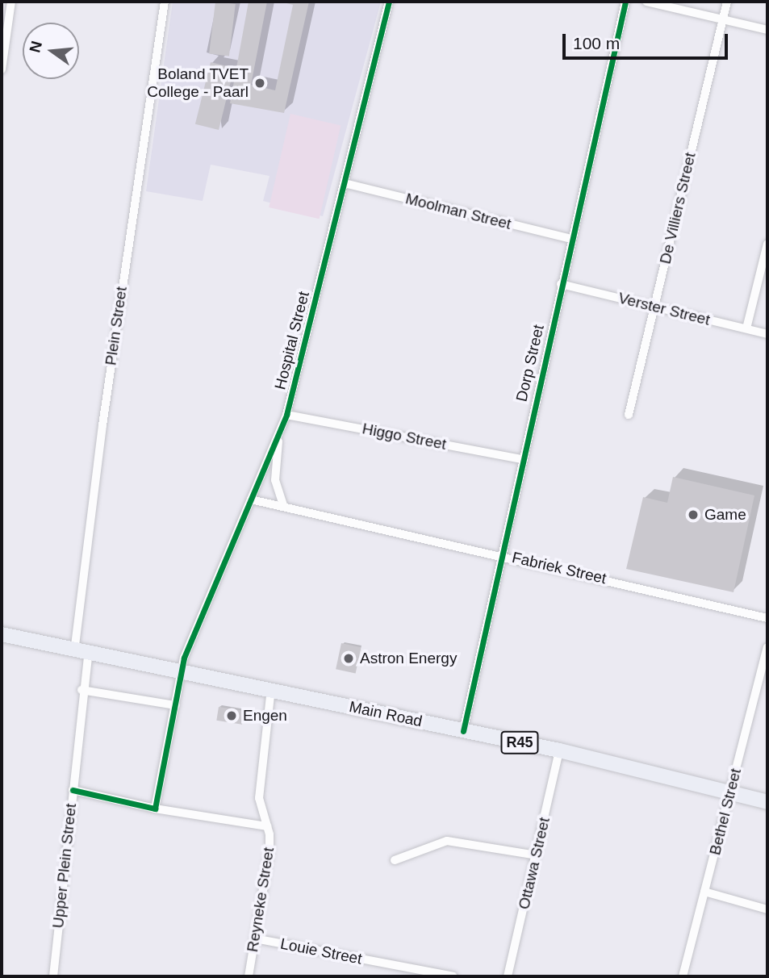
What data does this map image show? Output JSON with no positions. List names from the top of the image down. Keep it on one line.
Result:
{"streets":{"main road":["Main Road","R45"],"street":["De Villiers Street","Moolman Street","Verster Street","Plein Street","Hospital Street","Dorp Street","Higgo Street","Fabriek Street","Bethel Street","Ottawa Street","Upper Plein Street","Reyneke Street","Louie Street"]},"crossings":[["De Villiers Street","Verster Street"],["Moolman Street","Hospital Street"],["Moolman Street","Dorp Street"],["Verster Street","Dorp Street"],["Plein Street","Main Road"],["Plein Street","Upper Plein Street"],["Hospital Street","Higgo Street"],["Hospital Street","Fabriek Street"],["Hospital Street","Main Road"],["Dorp Street","Higgo Street"],["Dorp Street","Fabriek Street"],["Dorp Street","Main Road"],["Main Road","Bethel Street"],["Main Road","Ottawa Street"],["Main Road","Upper Plein Street"],["Main Road","Reyneke Street"],["Reyneke Street","Louie Street"]],"places":["Boland TVET College - Paarl","Game","Astron Energy","Engen"],"scale_bar":"100 m","north":"left"}
